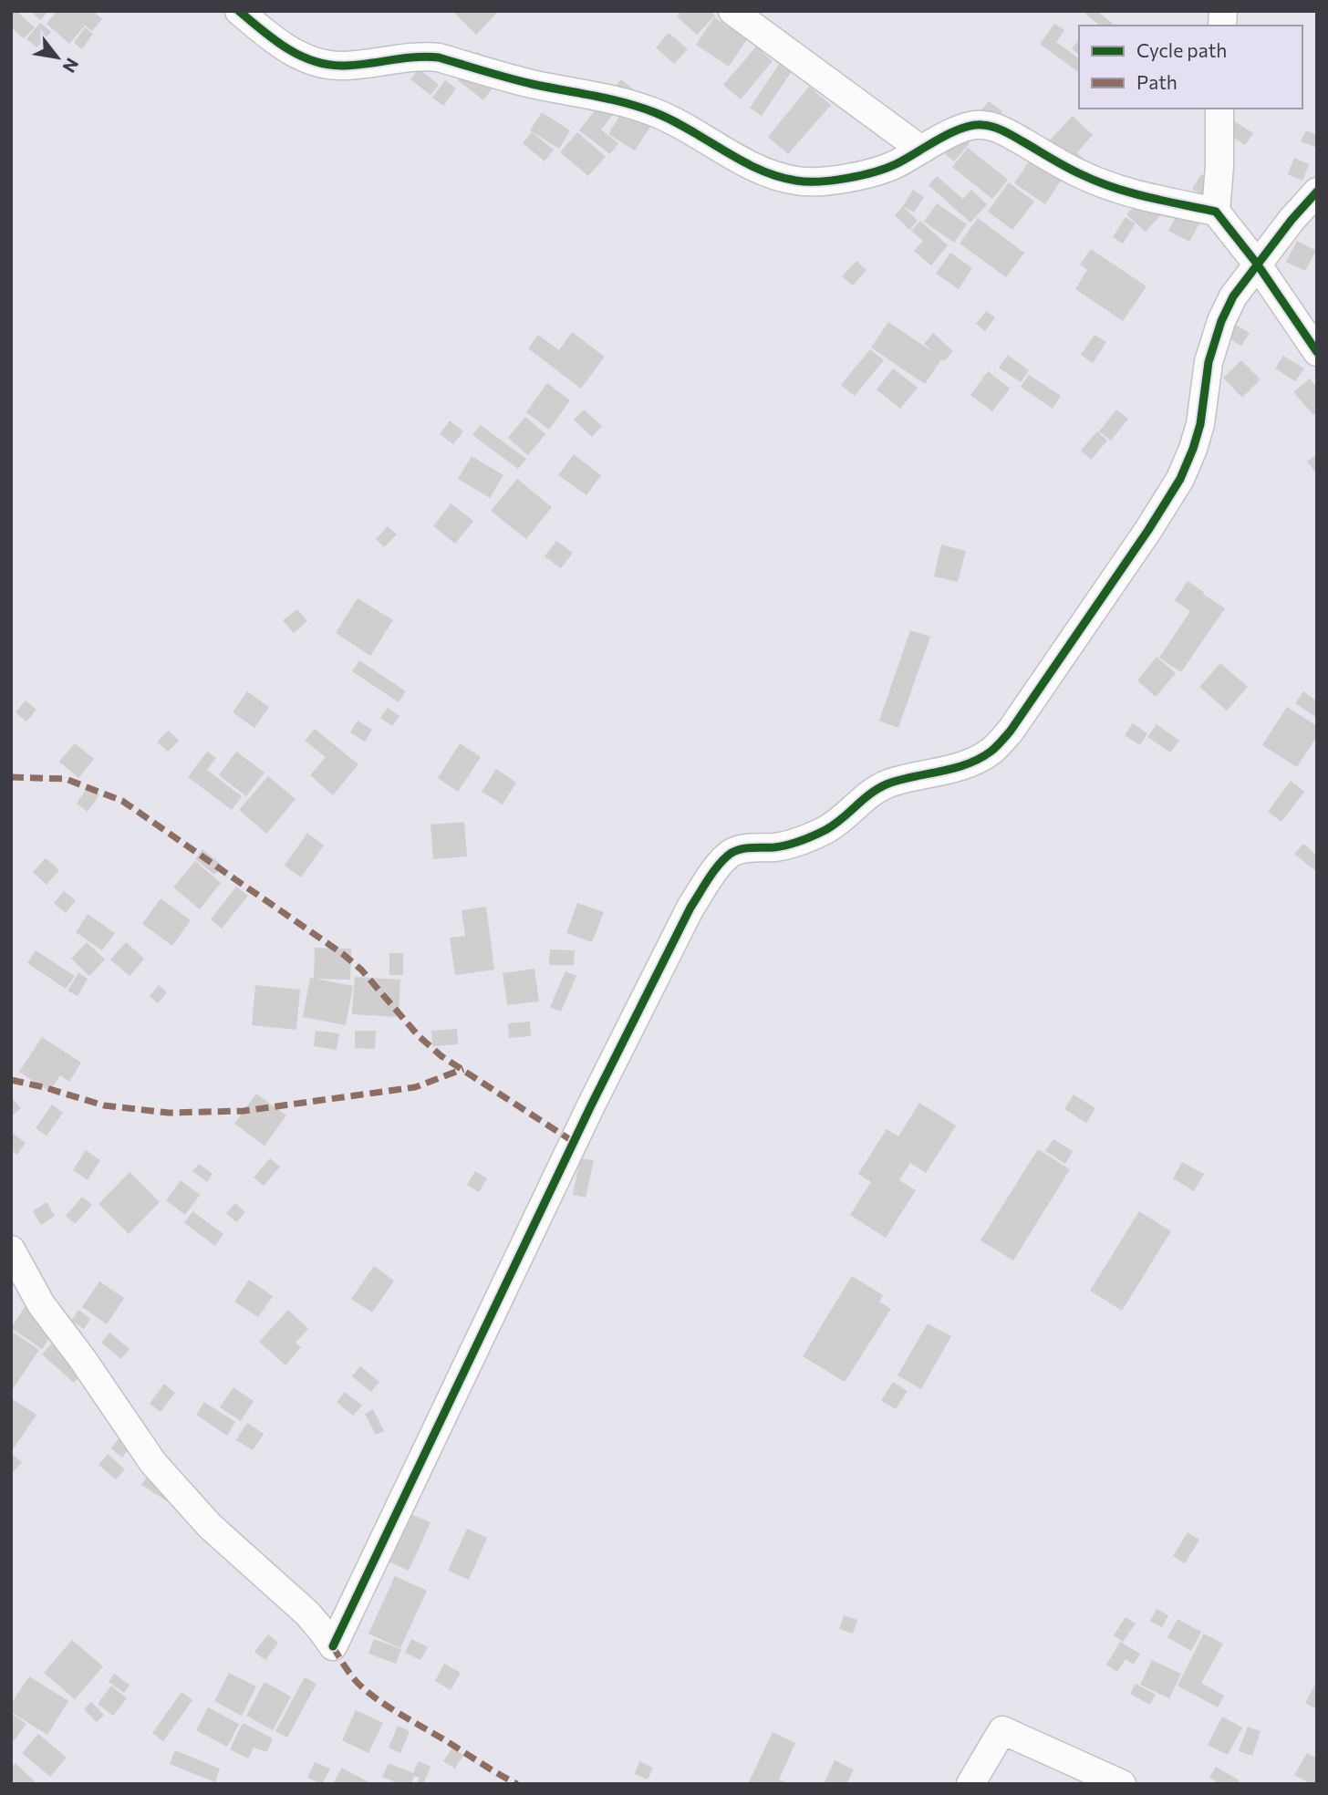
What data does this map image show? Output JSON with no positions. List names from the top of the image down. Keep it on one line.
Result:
{"legend":["Cycle path","Path"],"north":"bottom right"}
